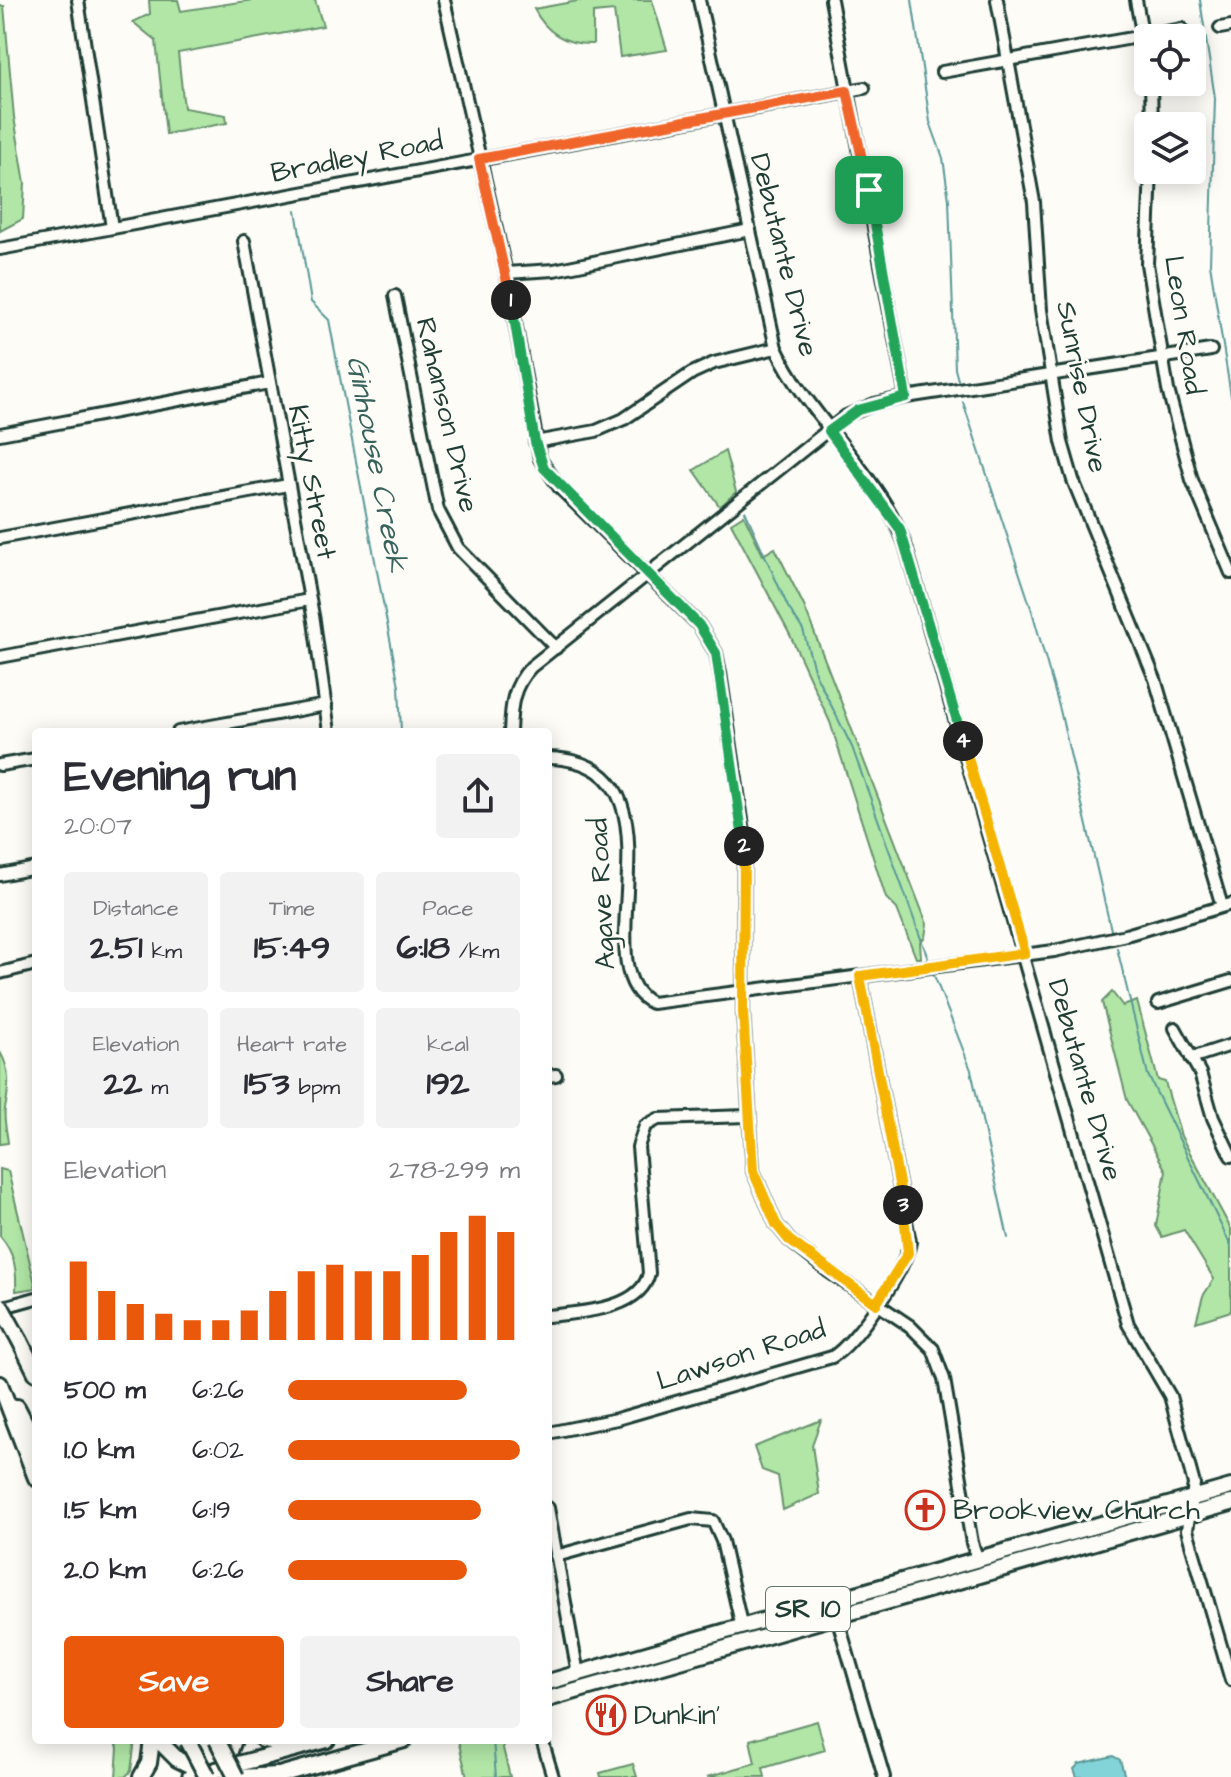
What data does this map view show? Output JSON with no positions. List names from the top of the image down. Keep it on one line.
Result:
{"streets":{"highway":["SR 10"],"street":["Bradley Road","Debutante Drive","Leon Road","Sunrise Drive","Rahanson Drive","Kitty Street","Agave Road","Lawson Road"]},"crossings":[["Bradley Road","Debutante Drive"],["Debutante Drive","Agave Road"],["Debutante Drive","SR 10"],["Sunrise Drive","Agave Road"],["Agave Road","Lawson Road"]],"water":["Ginhouse Creek"],"places":{"church":["Brookview Church"],"restaurant":["Dunkin'"]},"page":{"pins":["1","4","2","3"],"heading":["Evening run","20:07"],"stats":[["Distance","2.51 km"],["Time","15:49"],["Pace","6:18 /km"],["Elevation","22 m"],["Heart rate","153 bpm"],["kcal","192"]],"chart":["Elevation","278–299 m"],"list":[{"name":"500 m","note":"6:26"},{"name":"1.0 km","note":"6:02"},{"name":"1.5 km","note":"6:19"},{"name":"2.0 km","note":"6:26"}],"buttons":["Save","Share"]}}
